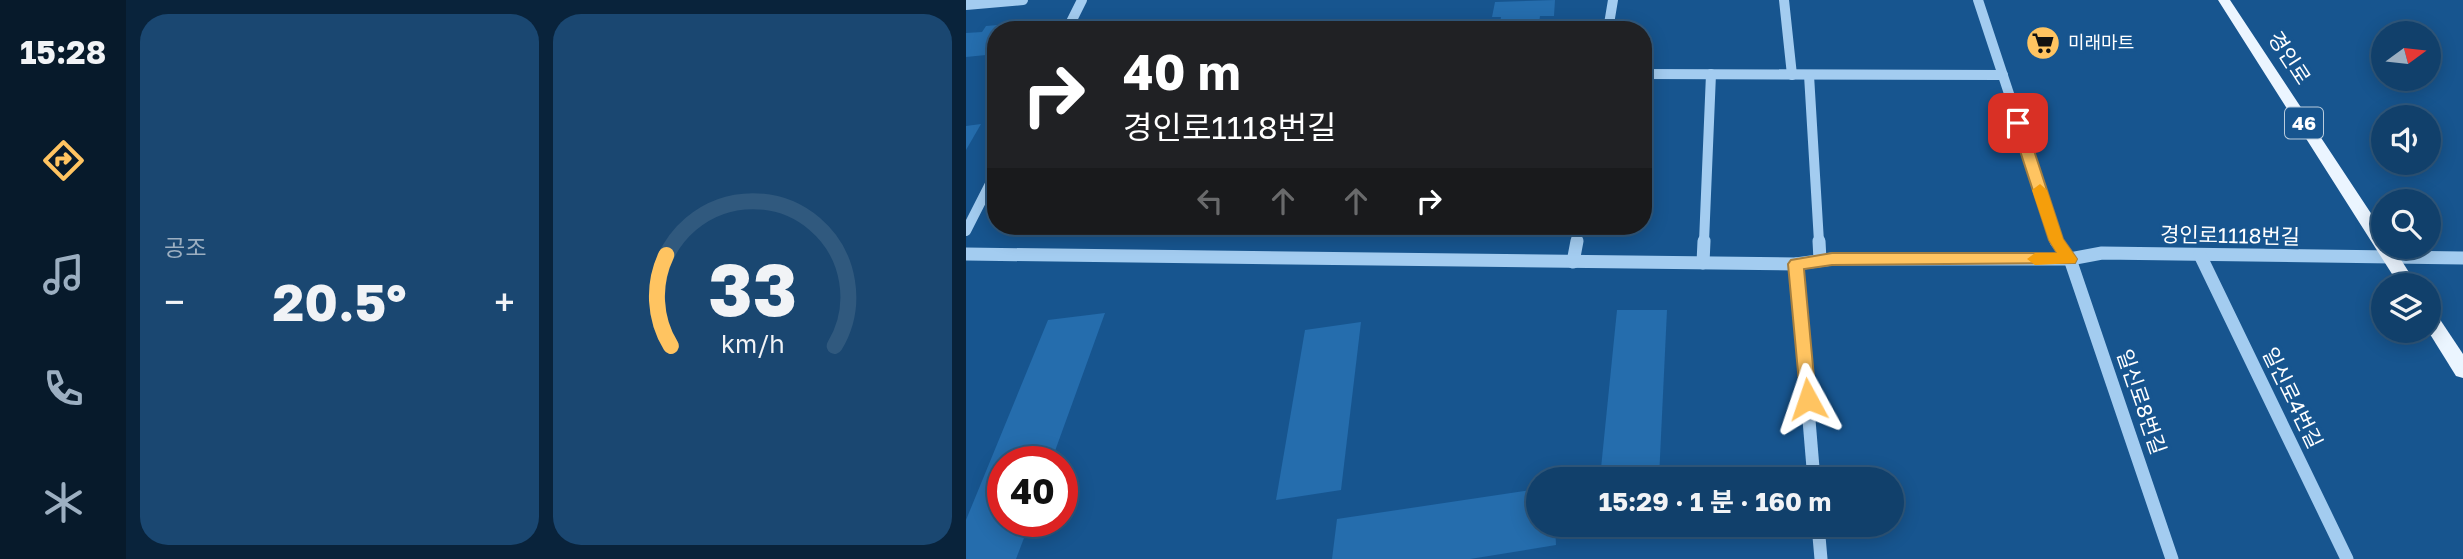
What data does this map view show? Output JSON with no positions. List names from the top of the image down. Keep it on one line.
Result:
{"streets":{"main road":["경인로","46"],"street":["경인로1118번길","일신로4번길","일신로8번길"]},"crossings":[["경인로1118번길","일신로4번길"],["경인로1118번길","일신로8번길"]],"places":{"supermarket":["미래마트"]},"north":"right","page":{"tabs":"15:28","tile":"공조","turn":["40 m","경인로1118번길"],"heat":["−","20.5°","+"],"limit":"40","trip":"15:29 · 1 분 · 160 m","gauge":["33","km/h"]}}
